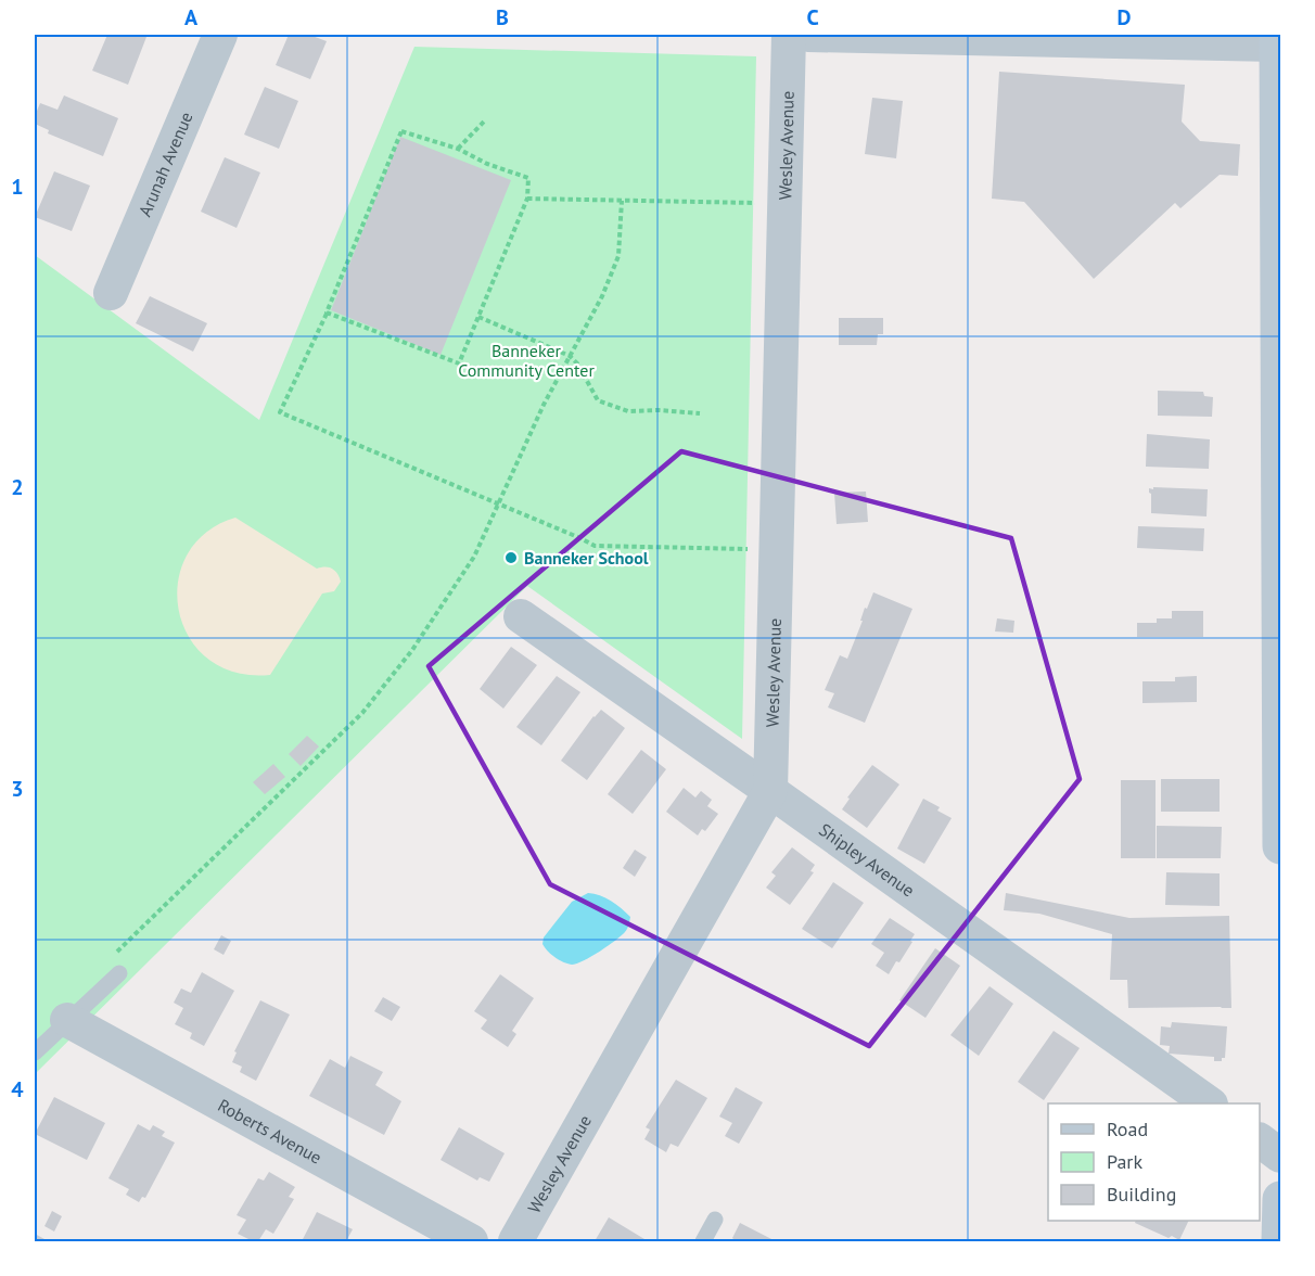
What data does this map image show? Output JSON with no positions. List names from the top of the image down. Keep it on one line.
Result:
{"streets":{"street":["Wesley Avenue","Arunah Avenue","Shipley Avenue","Roberts Avenue"]},"crossings":[["Wesley Avenue","Shipley Avenue"]],"parks":["Banneker Community Center"],"places":["Banneker School"],"legend":["Road","Park","Building"],"grid":{"columns":["A","B","C","D"],"rows":["1","2","3","4"]}}
